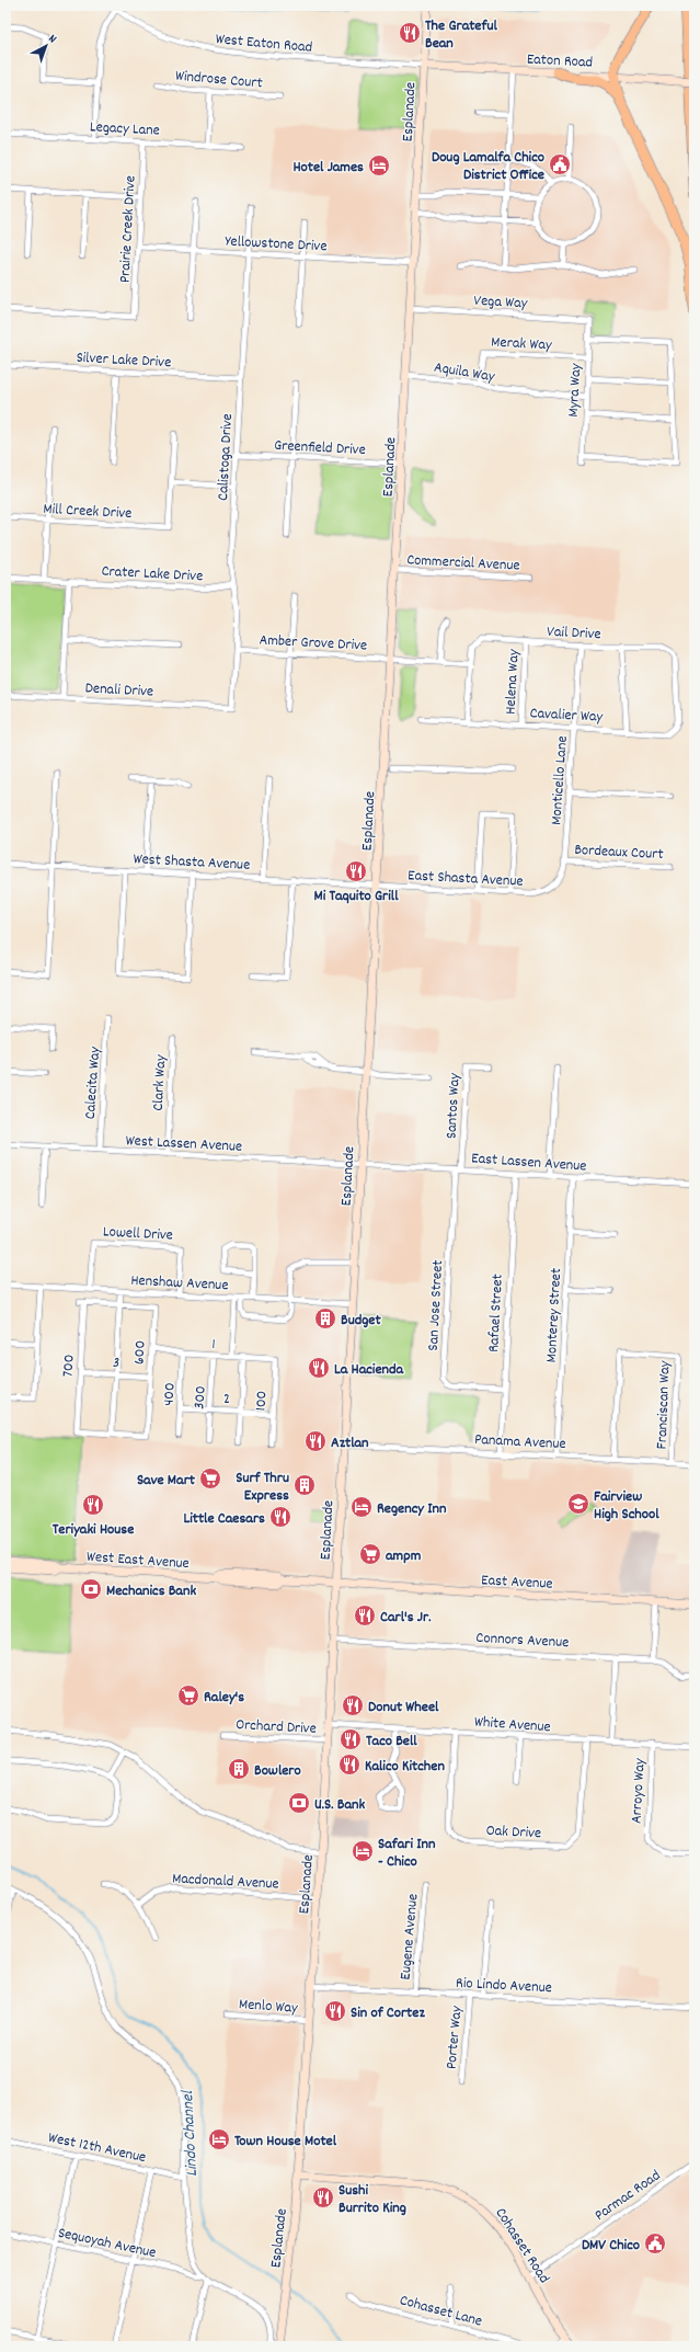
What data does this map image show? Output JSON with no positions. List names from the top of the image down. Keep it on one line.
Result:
{"streets":{"main road":["Eaton Road","Esplanade","West East Avenue","East Avenue","Cohasset Road"],"street":["West Eaton Road","Windrose Court","Legacy Lane","Prairie Creek Drive","Yellowstone Drive","Vega Way","Merak Way","Silver Lake Drive","Aquila Way","Myra Way","Greenfield Drive","Calistoga Drive","Mill Creek Drive","Commercial Avenue","Crater Lake Drive","Vail Drive","Amber Grove Drive","Helena Way","Denali Drive","Cavalier Way","Monticello Lane","Bordeaux Court","West Shasta Avenue","East Shasta Avenue","Calecita Way","Clark Way","Santos Way","West Lassen Avenue","East Lassen Avenue","Lowell Drive","Henshaw Avenue","San Jose Street","Rafael Street","Monterey Street","1","600","3","700","400","300","2","100","Franciscan Way","Panama Avenue","Connors Avenue","White Avenue","Orchard Drive","Arroyo Way","Oak Drive","Macdonald Avenue","Eugene Avenue","Rio Lindo Avenue","Menlo Way","Porter Way","West 12th Avenue","Parmac Road","Sequoyah Avenue","Cohasset Lane"]},"crossings":[["West Eaton Road","Eaton Road"],["West Eaton Road","Esplanade"],["Eaton Road","Esplanade"],["Esplanade","Yellowstone Drive"],["Esplanade","Vega Way"],["Esplanade","Aquila Way"],["Esplanade","Greenfield Drive"],["Esplanade","Commercial Avenue"],["Esplanade","Amber Grove Drive"],["Esplanade","West Shasta Avenue"],["Esplanade","East Shasta Avenue"],["Esplanade","West Lassen Avenue"],["Esplanade","East Lassen Avenue"],["Esplanade","Henshaw Avenue"],["Esplanade","Panama Avenue"],["Esplanade","West East Avenue"],["Esplanade","East Avenue"],["Esplanade","Connors Avenue"],["Esplanade","White Avenue"],["Esplanade","Orchard Drive"],["Esplanade","Macdonald Avenue"],["Esplanade","Rio Lindo Avenue"],["Esplanade","Menlo Way"],["Esplanade","Cohasset Road"],["Legacy Lane","Prairie Creek Drive"],["Prairie Creek Drive","Yellowstone Drive"],["Yellowstone Drive","Calistoga Drive"],["Vega Way","Myra Way"],["Merak Way","Aquila Way"],["Merak Way","Myra Way"],["Silver Lake Drive","Calistoga Drive"],["Aquila Way","Myra Way"],["Greenfield Drive","Calistoga Drive"],["Calistoga Drive","Crater Lake Drive"],["Calistoga Drive","Amber Grove Drive"],["Calistoga Drive","Denali Drive"],["Vail Drive","Amber Grove Drive"],["Vail Drive","Helena Way"],["Vail Drive","Cavalier Way"],["Vail Drive","Monticello Lane"],["Helena Way","Cavalier Way"],["Cavalier Way","Monticello Lane"],["Monticello Lane","Bordeaux Court"],["Monticello Lane","East Shasta Avenue"],["West Shasta Avenue","East Shasta Avenue"],["Calecita Way","West Lassen Avenue"],["Clark Way","West Lassen Avenue"],["Santos Way","East Lassen Avenue"],["Santos Way","San Jose Street"],["West Lassen Avenue","East Lassen Avenue"],["East Lassen Avenue","San Jose Street"],["East Lassen Avenue","Rafael Street"],["East Lassen Avenue","Monterey Street"],["Lowell Drive","Henshaw Avenue"],["Henshaw Avenue","600"],["San Jose Street","Rafael Street"],["Rafael Street","Panama Avenue"],["Monterey Street","Panama Avenue"],["1","600"],["1","400"],["1","300"],["1","100"],["600","3"],["600","700"],["3","700"],["400","2"],["300","2"],["2","100"],["Franciscan Way","Panama Avenue"],["West East Avenue","East Avenue"],["White Avenue","Arroyo Way"],["White Avenue","Oak Drive"],["Eugene Avenue","Rio Lindo Avenue"],["Rio Lindo Avenue","Porter Way"],["Parmac Road","Cohasset Road"]],"water":["Lindo Channel"],"places":{"restaurant":["The Grateful Bean","Mi Taquito Grill","La Hacienda","Aztlan","Teriyaki House","Little Caesars","Carl's Jr.","Donut Wheel","Taco Bell","Kalico Kitchen","Sin of Cortez","Sushi Burrito King"],"public building":["Doug Lamalfa Chico District Office","DMV Chico"],"hotel":["Hotel James","Regency Inn","Safari Inn - Chico","Town House Motel"],"building":["Budget","Surf Thru Express","Bowlero"],"supermarket":["Save Mart","ampm","Raley's"],"school or university":["Fairview High School"],"bank":["Mechanics Bank","U.S. Bank"]},"north":"top right"}
